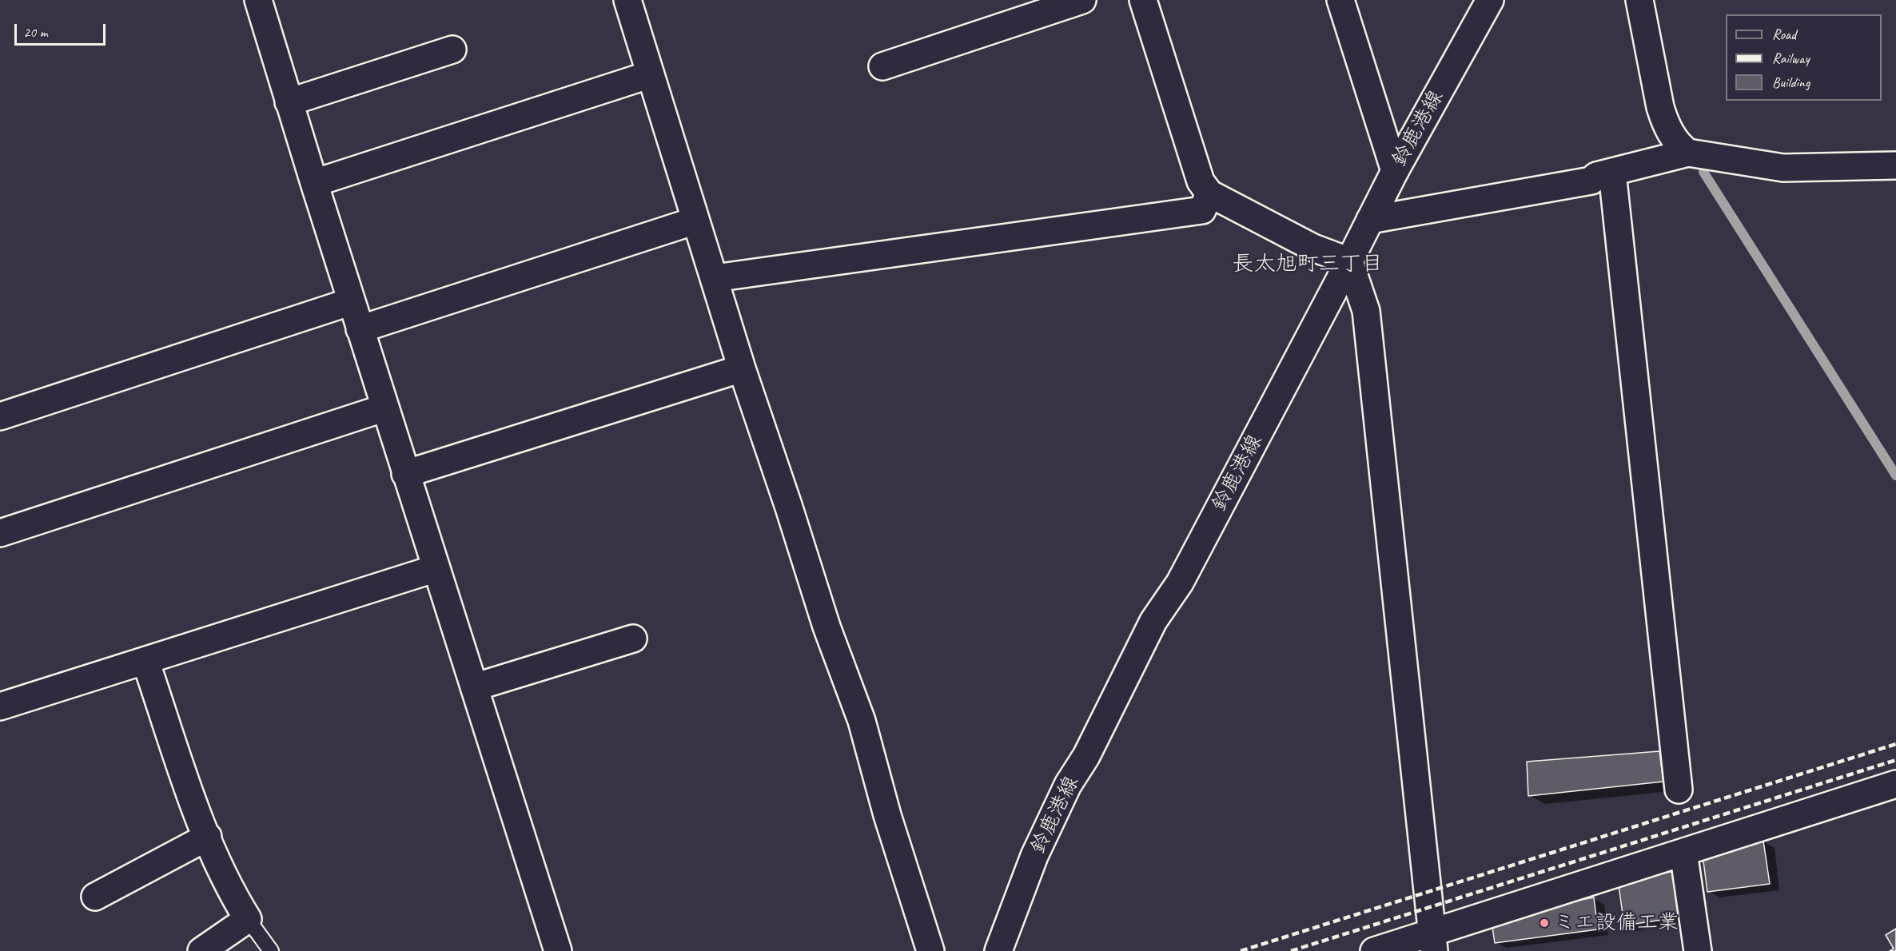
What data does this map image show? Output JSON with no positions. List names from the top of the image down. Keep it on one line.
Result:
{"streets":{"street":["鈴鹿港線"]},"districts":["長太旭町三丁目"],"places":["ミエ設備工業"],"legend":["Road","Railway","Building"],"scale_bar":"20 m"}
